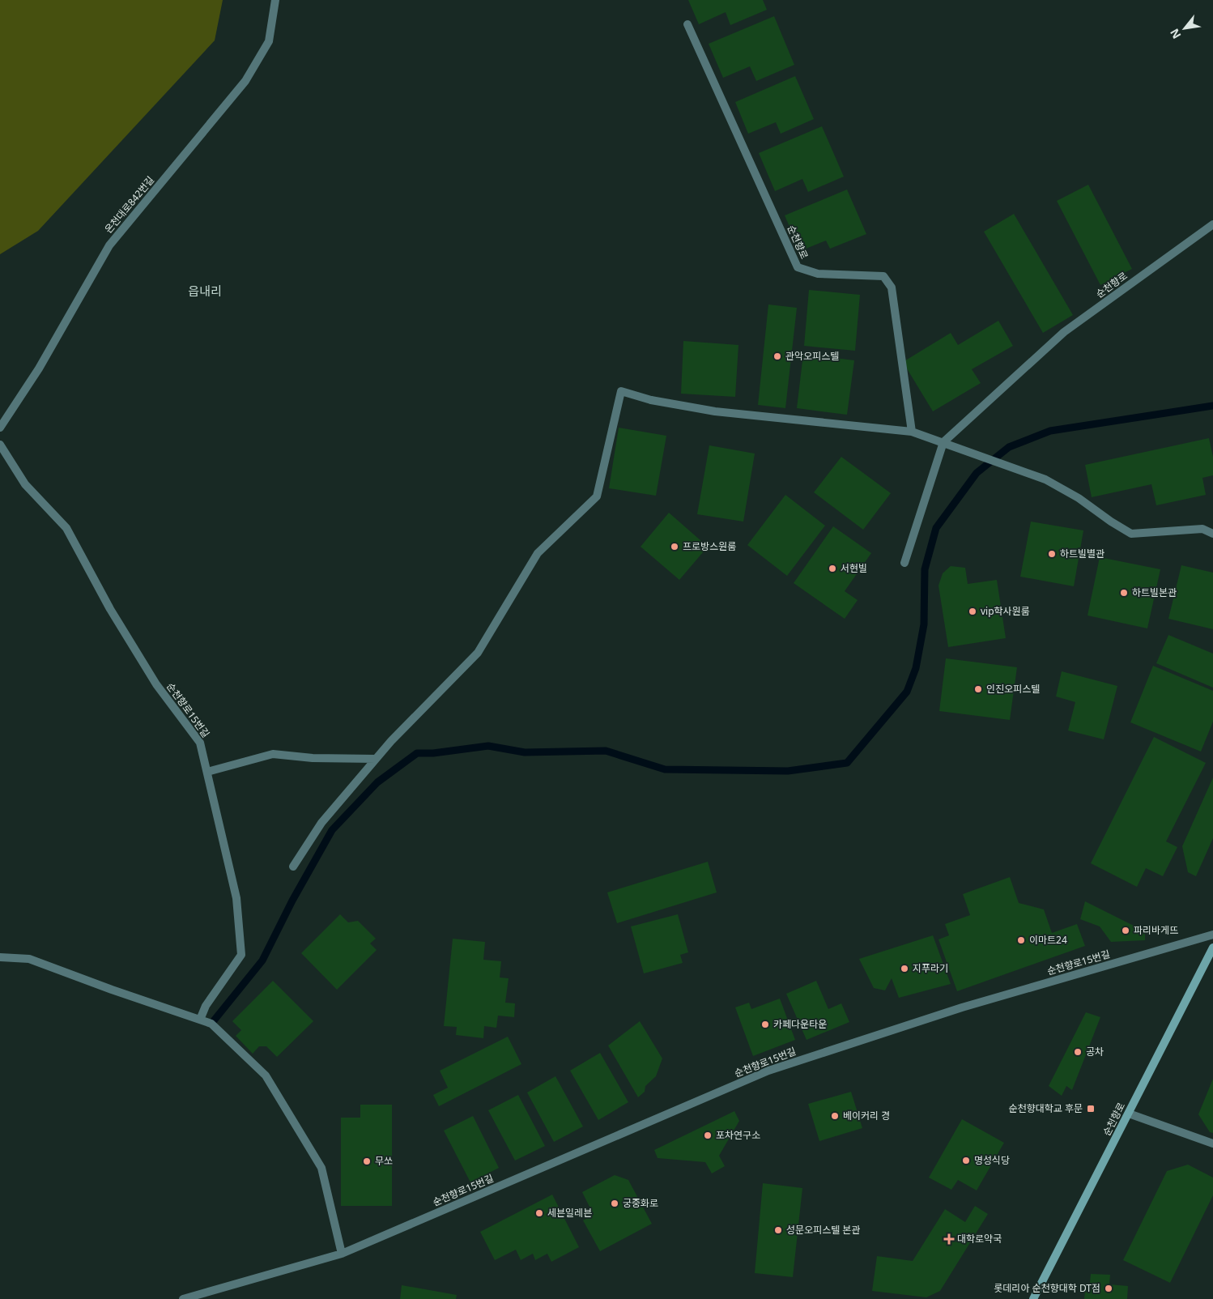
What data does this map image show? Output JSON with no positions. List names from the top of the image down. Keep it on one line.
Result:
{"streets":{"main road":["순천향로"],"street":["온천대로842번길","순천향로15번길"]},"districts":["읍내리"],"places":{"other":["관악오피스텔","프로방스원룸","하트빌별관","서현빌","하트빌본관","vip학사원룸","인진오피스텔","파리바게뜨","이마트24","지푸라기","카페다운타운","공차","베이커리 경","포차연구소","명성식당","무쏘","궁중화로","세븐일레븐","성문오피스텔 본관","롯데리아 순천향대학 DT점"],"transit":["순천향대학교 후문"],"health":["대학로약국"]},"north":"bottom left"}
